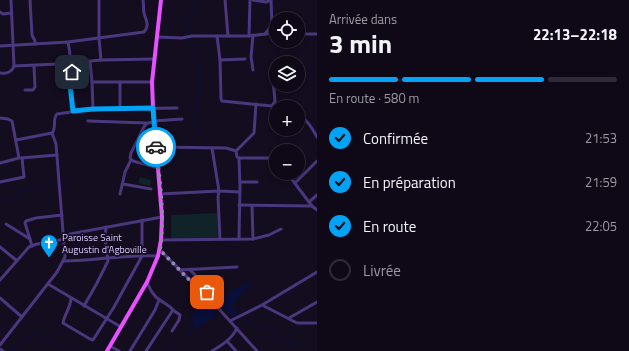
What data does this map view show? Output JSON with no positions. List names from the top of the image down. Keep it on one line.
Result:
{"places":{"church":["Paroisse Saint Augustin d'Agboville"]},"page":{"heading":["3 min","Arrivée dans","22:13–22:18"],"map_buttons":["+","−"],"bar":"En route · 580 m","list":[["Confirmée","21:53"],["En préparation","21:59"],["En route","22:05"],"Livrée"]}}
